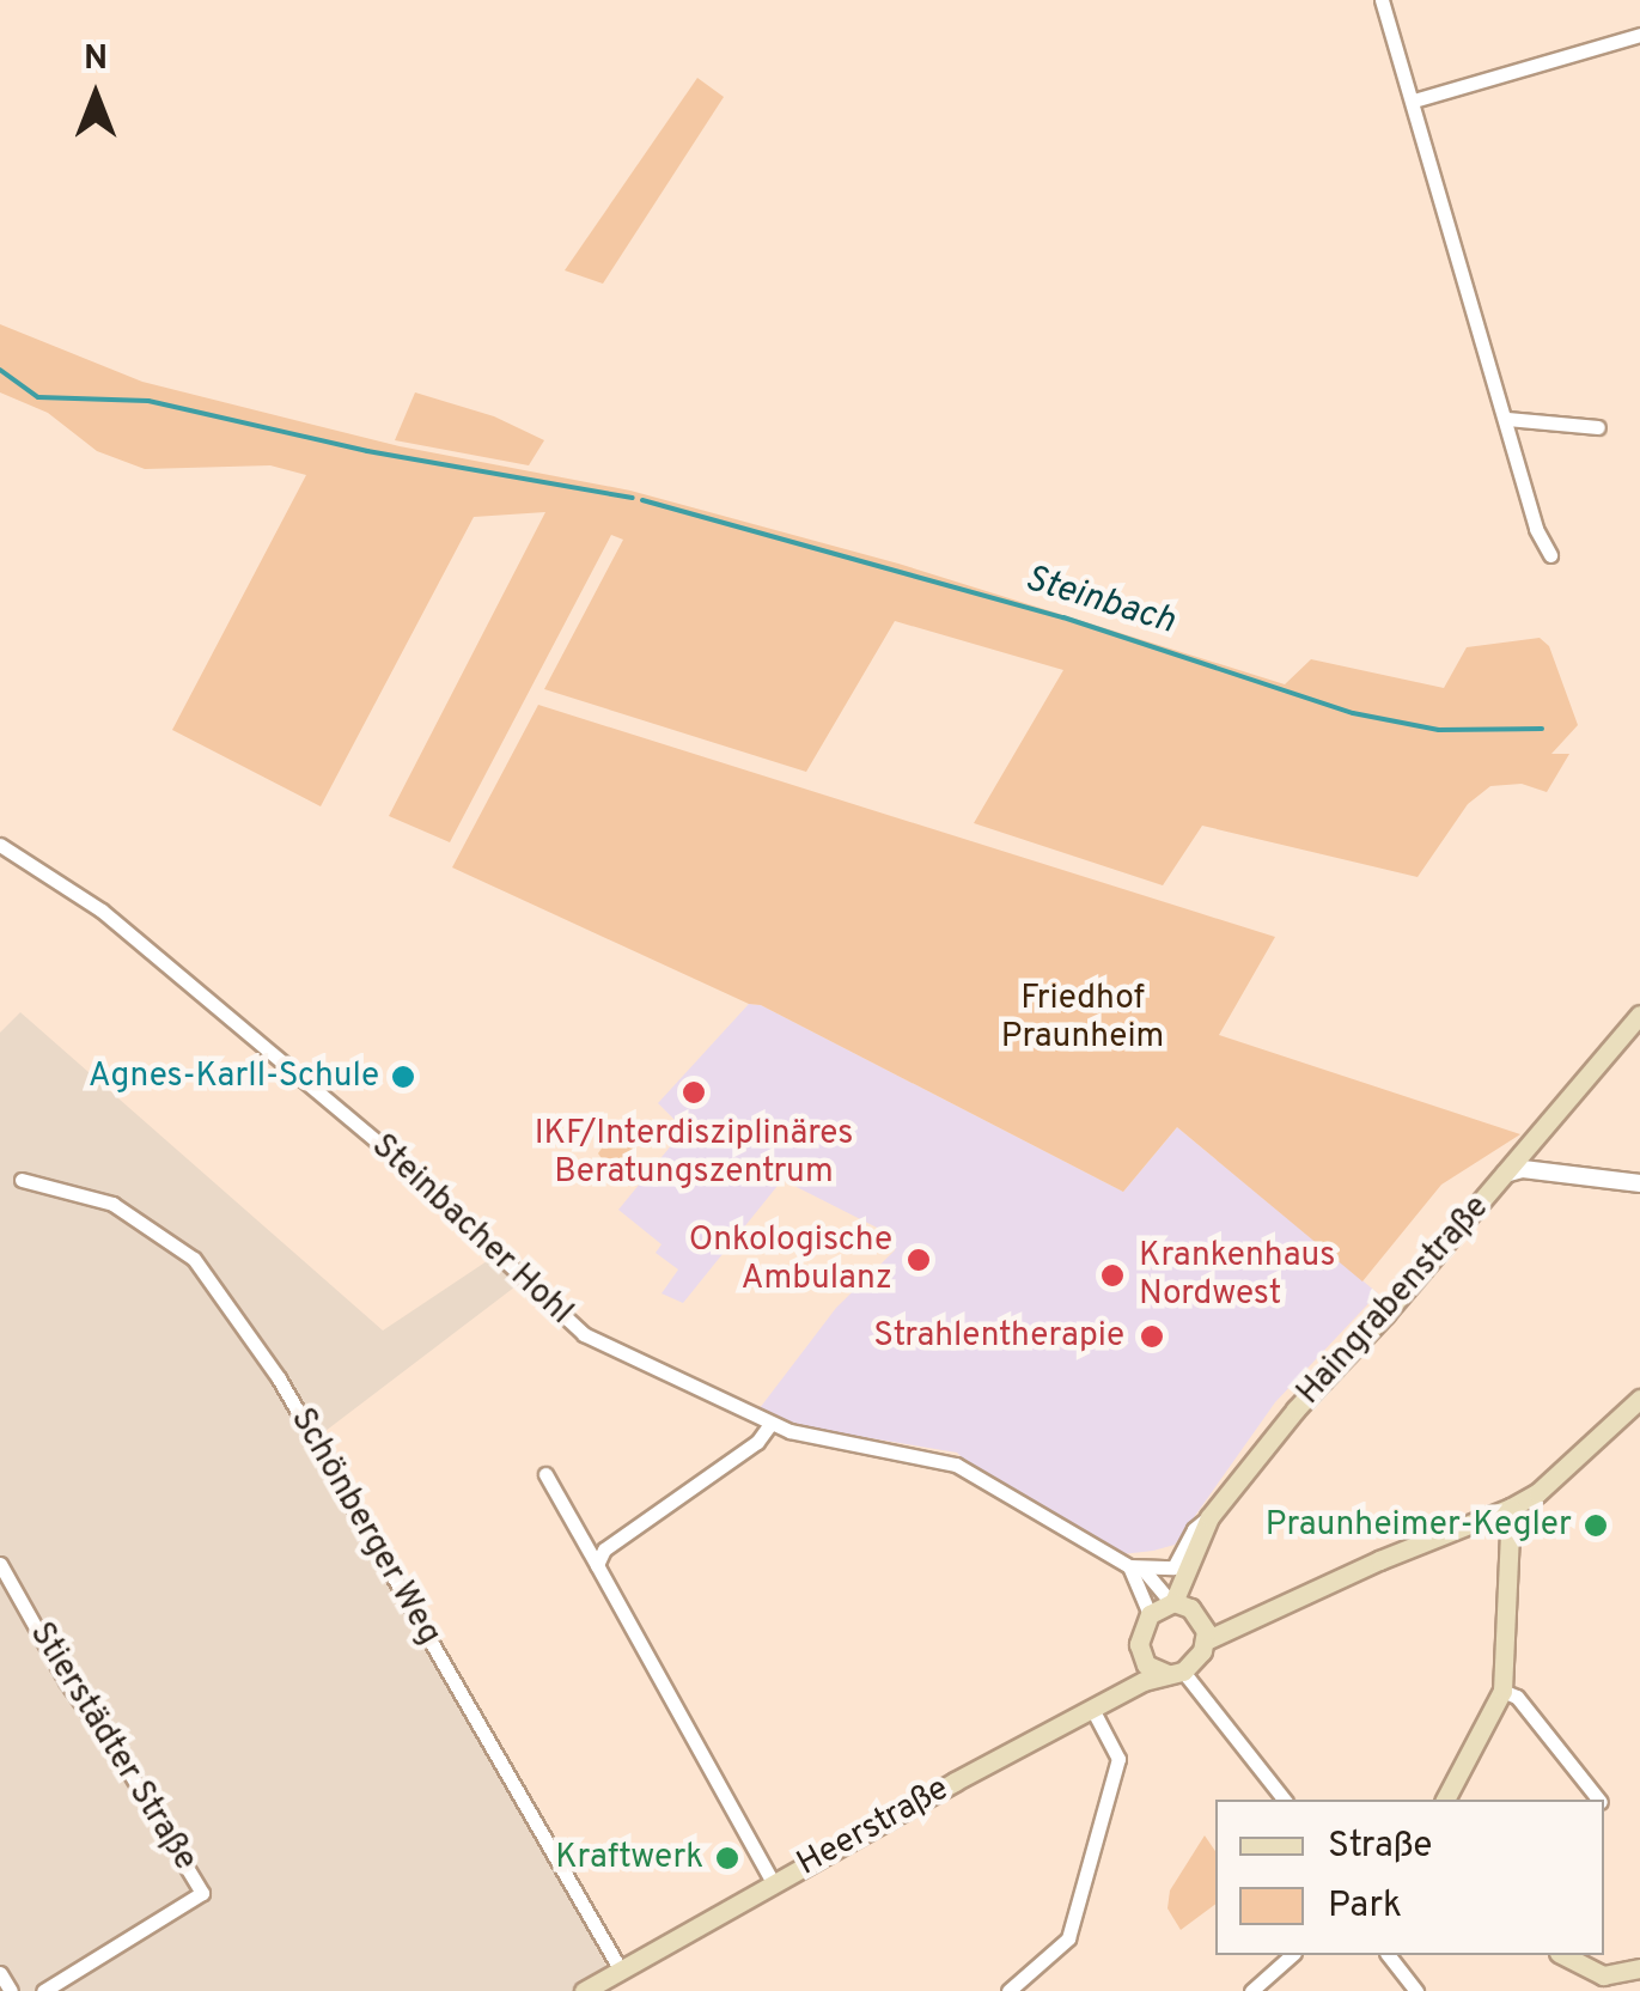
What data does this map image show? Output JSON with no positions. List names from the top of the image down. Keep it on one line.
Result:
{"streets":{"main road":["Haingrabenstraße","Heerstraße"],"street":["Steinbacher Hohl","Schönberger Weg","Stierstädter Straße"]},"crossings":[["Steinbacher Hohl","Haingrabenstraße"],["Steinbacher Hohl","Heerstraße"],["Haingrabenstraße","Heerstraße"],["Schönberger Weg","Heerstraße"]],"water":["Steinbach"],"parks":["Friedhof Praunheim"],"places":["Agnes-Karll-Schule","IKF/Interdisziplinäres Beratungszentrum","Onkologische Ambulanz","Krankenhaus Nordwest","Strahlentherapie","Praunheimer-Kegler","Kraftwerk"],"legend":["Straße","Park"],"north":"top"}
